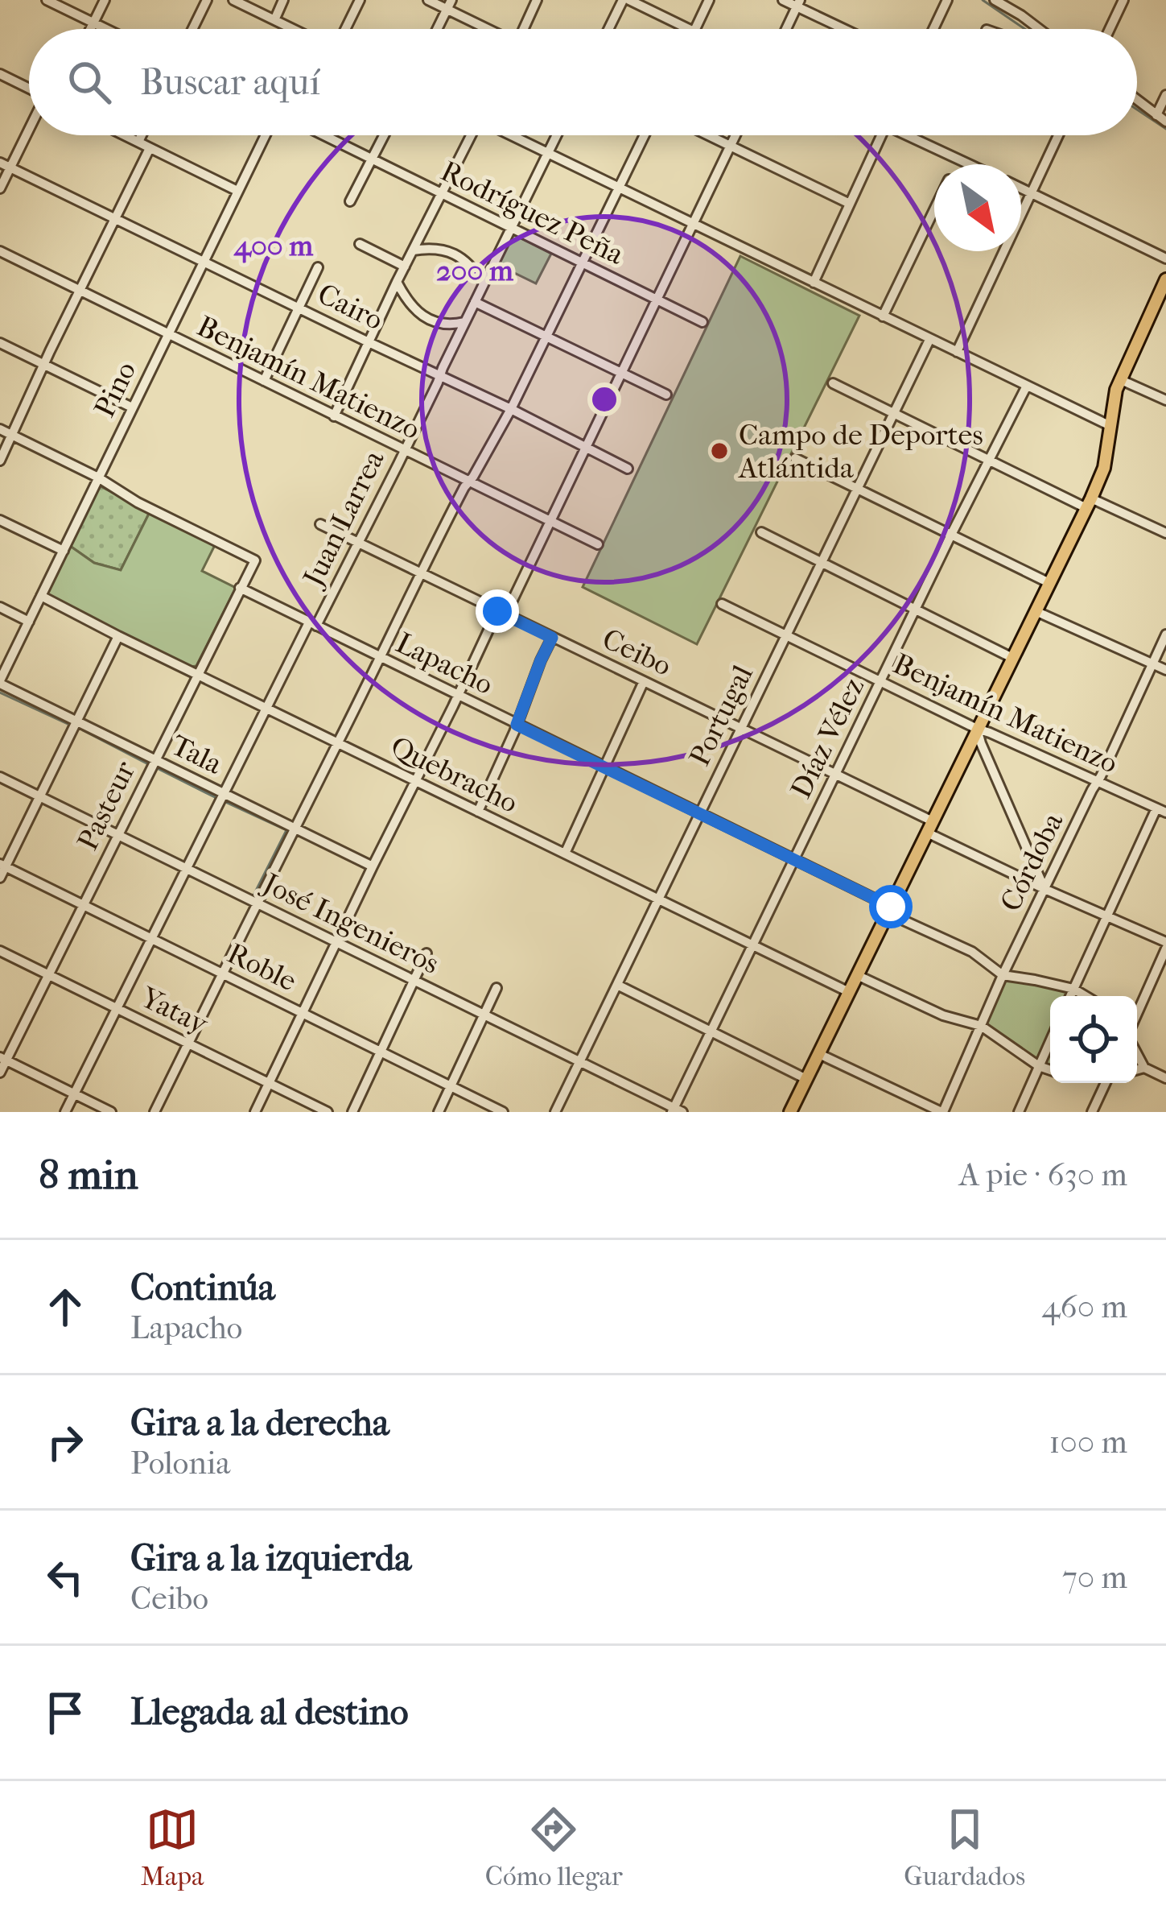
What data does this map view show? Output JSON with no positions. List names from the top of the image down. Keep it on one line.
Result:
{"streets":{"street":["Rodríguez Peña","Cairo","Benjamín Matienzo","Pino","Juan Larrea","Ceibo","Lapacho","Portugal","Díaz Vélez","Tala","Quebracho","Pasteur","Córdoba","José Ingenieros","Roble","Yatay"]},"crossings":[["Rodríguez Peña","Juan Larrea"],["Cairo","Pino"],["Cairo","Juan Larrea"],["Benjamín Matienzo","Pino"],["Benjamín Matienzo","Juan Larrea"],["Benjamín Matienzo","Portugal"],["Benjamín Matienzo","Díaz Vélez"],["Benjamín Matienzo","Córdoba"],["Pino","Tala"],["Pino","Quebracho"],["Pino","Pasteur"],["Juan Larrea","Ceibo"],["Juan Larrea","Lapacho"],["Juan Larrea","Tala"],["Juan Larrea","Quebracho"],["Juan Larrea","José Ingenieros"],["Juan Larrea","Roble"],["Juan Larrea","Yatay"],["Ceibo","Portugal"],["Ceibo","Díaz Vélez"],["Ceibo","Córdoba"],["Lapacho","Portugal"],["Lapacho","Díaz Vélez"],["Lapacho","Pasteur"],["Lapacho","Córdoba"],["Portugal","Quebracho"],["Portugal","José Ingenieros"],["Díaz Vélez","Quebracho"],["Díaz Vélez","José Ingenieros"],["Tala","Pasteur"],["Quebracho","Pasteur"],["Pasteur","José Ingenieros"],["Pasteur","Roble"],["Pasteur","Yatay"]],"places":["Campo de Deportes Atlántida"],"north":"bottom right","page":{"search":"Buscar aquí","heading":["8 min","A pie · 630 m"],"list":[["Continúa","Lapacho","460 m"],["Gira a la derecha","Polonia","100 m"],["Gira a la izquierda","Ceibo","70 m"],"Llegada al destino"],"nav":["Mapa","Cómo llegar","Guardados"]},"rings":["400 m","200 m"]}
